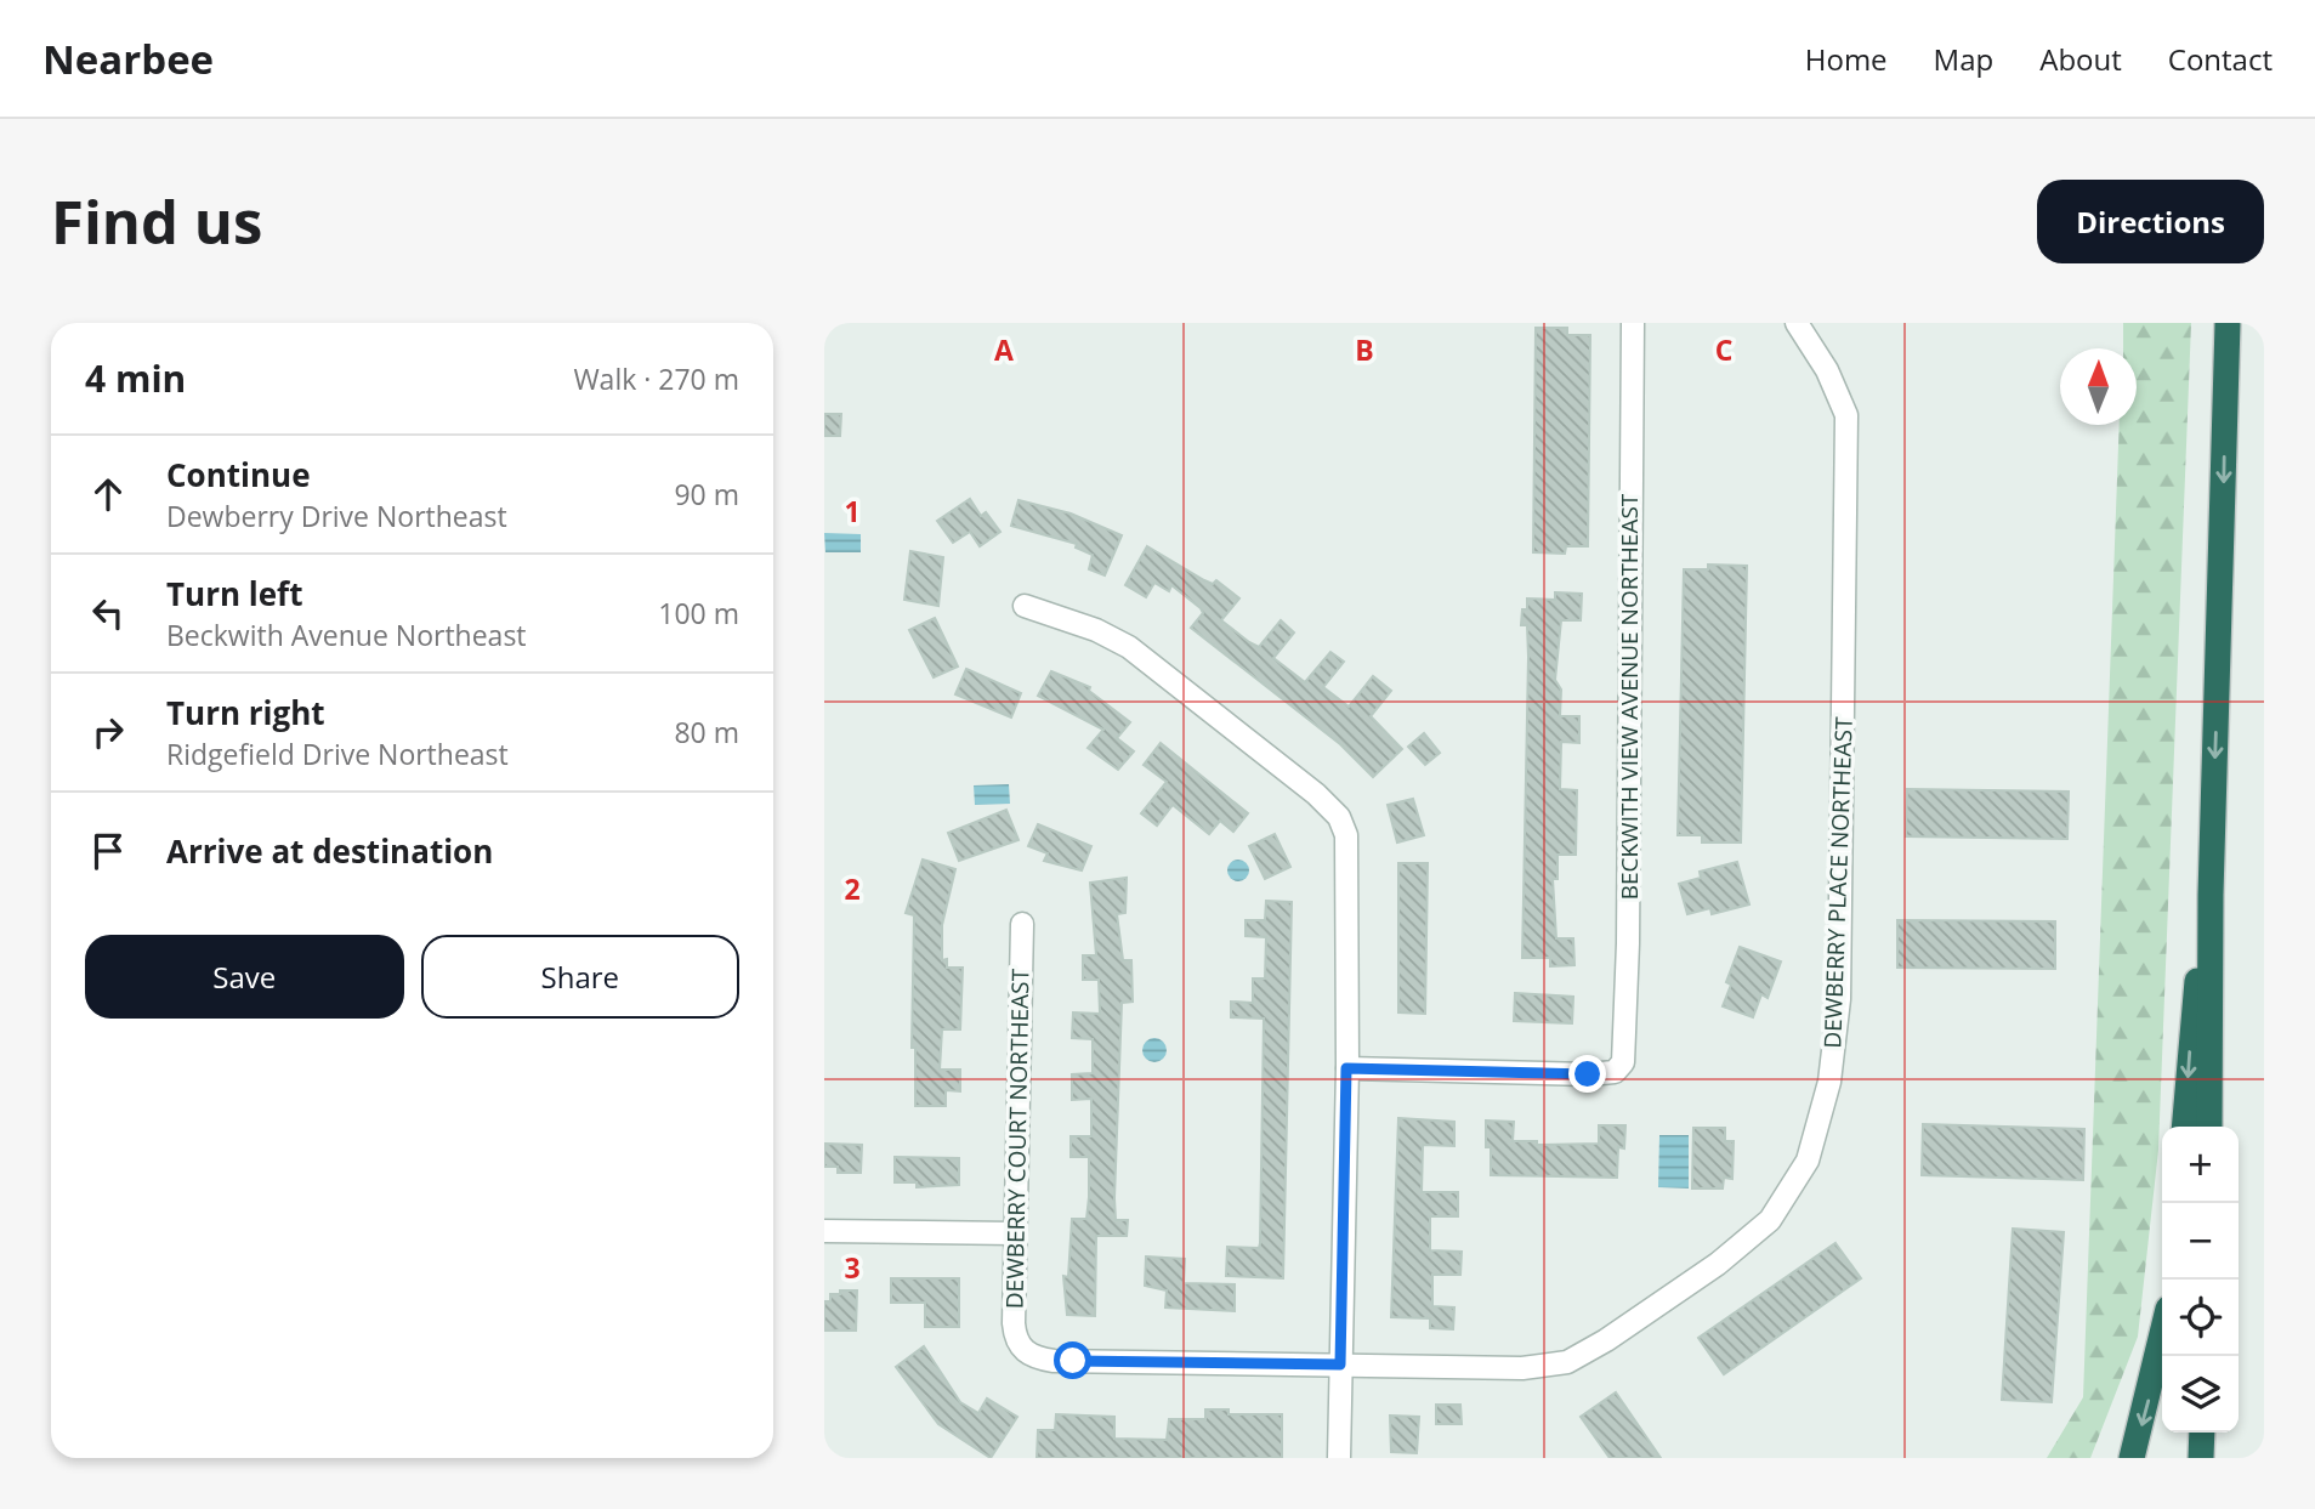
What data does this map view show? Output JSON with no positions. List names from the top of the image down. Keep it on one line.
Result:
{"streets":{"street":["BECKWITH VIEW AVENUE NORTHEAST","DEWBERRY PLACE NORTHEAST","DEWBERRY COURT NORTHEAST"]},"crossings":[["DEWBERRY PLACE NORTHEAST","DEWBERRY COURT NORTHEAST"]],"north":"top","page":{"header":"Nearbee","nav":["Home","Map","About","Contact"],"buttons":["Directions",["Save","Share"]],"title":"Find us","heading":["4 min","Walk · 270 m"],"list":[["Continue","Dewberry Drive Northeast","90 m"],["Turn left","Beckwith Avenue Northeast","100 m"],["Turn right","Ridgefield Drive Northeast","80 m"],"Arrive at destination"],"map_buttons":["+","−"]},"grid":{"columns":["A","B","C"],"rows":["1","2","3"]}}
